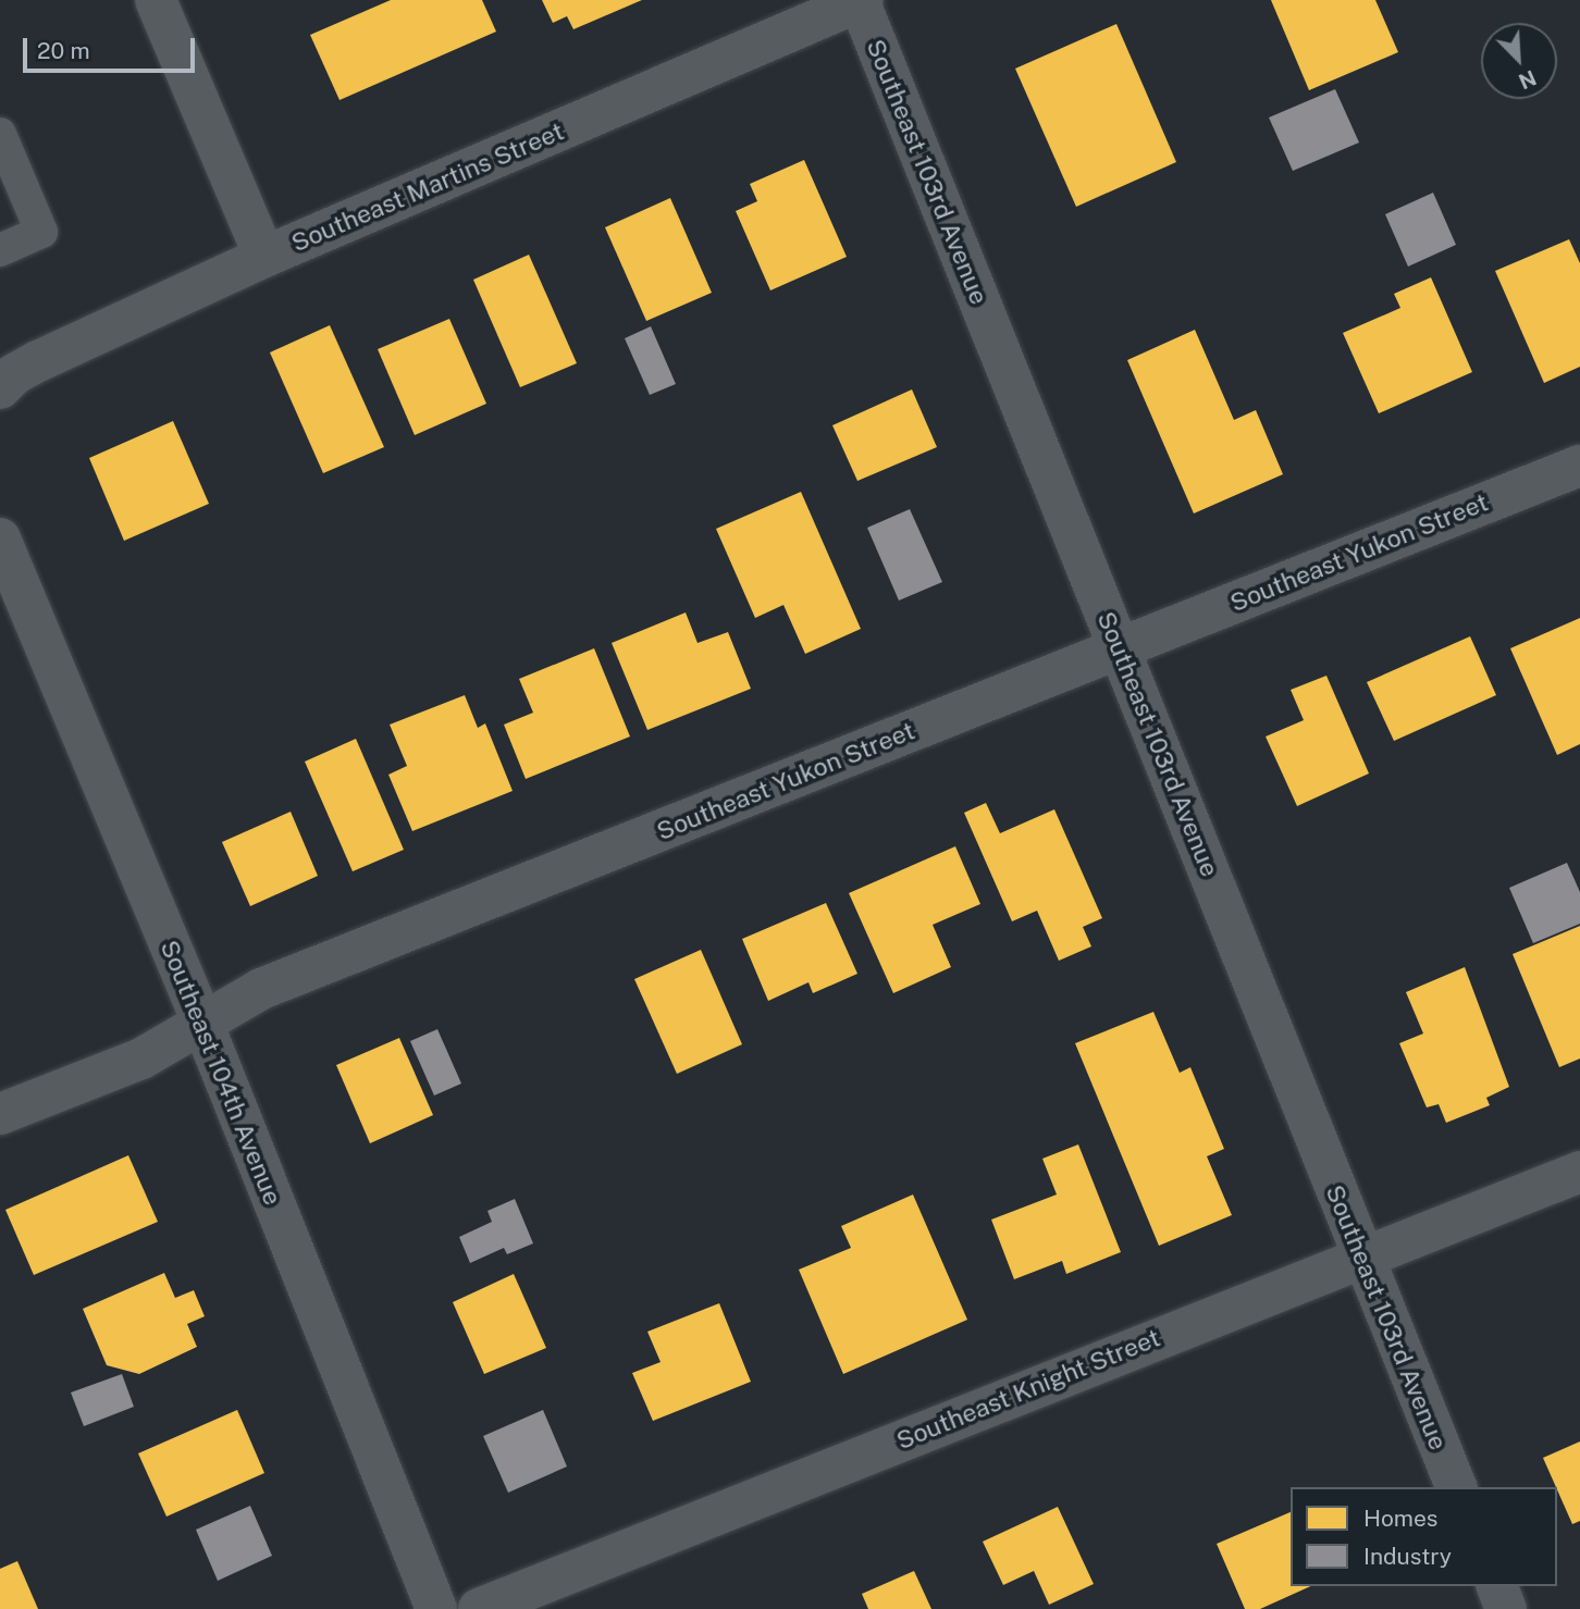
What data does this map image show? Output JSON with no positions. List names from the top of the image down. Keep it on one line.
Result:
{"streets":{"street":["Southeast 103rd Avenue","Southeast Martins Street","Southeast Yukon Street","Southeast 104th Avenue","Southeast Knight Street"]},"crossings":[["Southeast 103rd Avenue","Southeast Martins Street"],["Southeast 103rd Avenue","Southeast Yukon Street"],["Southeast 103rd Avenue","Southeast Knight Street"],["Southeast Yukon Street","Southeast 104th Avenue"]],"legend":["Homes","Industry"],"scale_bar":"20 m","north":"bottom right"}
